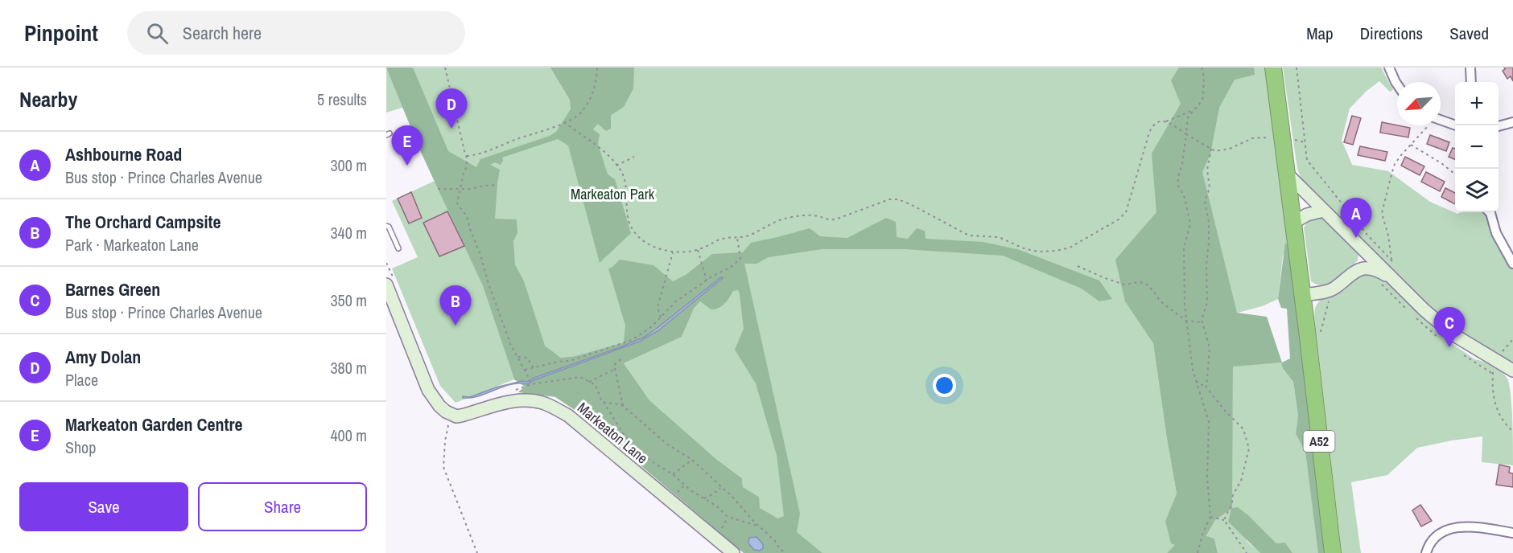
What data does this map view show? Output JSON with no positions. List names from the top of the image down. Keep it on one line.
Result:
{"streets":{"highway":["A52"],"street":["Markeaton Lane"]},"parks":["Markeaton Park"],"north":"bottom left","page":{"header":"Pinpoint","search":"Search here","nav":["Map","Directions","Saved"],"heading":["Nearby","5 results"],"map_buttons":["+","−"],"pins":["D","E","A","B","C"],"list":[{"mark":"A","name":"Ashbourne Road","note":"Bus stop · Prince Charles Avenue","value":"300 m"},{"mark":"B","name":"The Orchard Campsite","note":"Park · Markeaton Lane","value":"340 m"},{"mark":"C","name":"Barnes Green","note":"Bus stop · Prince Charles Avenue","value":"350 m"},{"mark":"D","name":"Amy Dolan","note":"Place","value":"380 m"},{"mark":"E","name":"Markeaton Garden Centre","note":"Shop","value":"400 m"}],"buttons":["Save","Share"]}}
